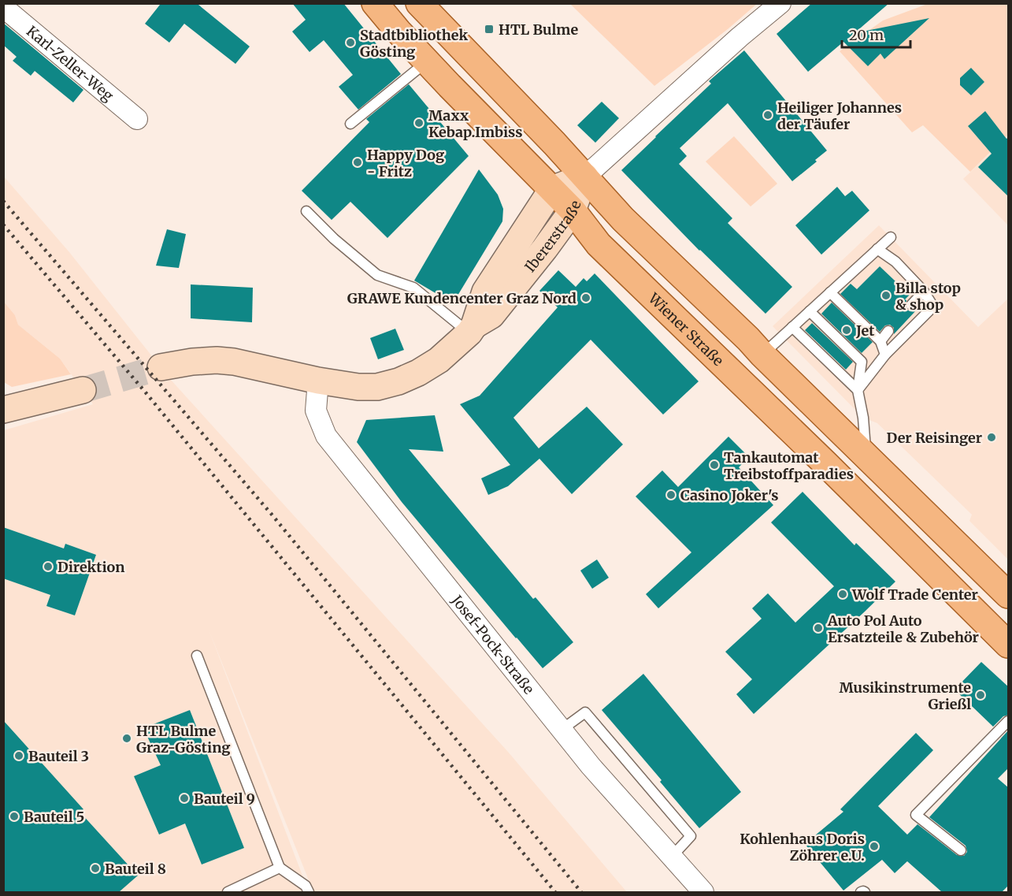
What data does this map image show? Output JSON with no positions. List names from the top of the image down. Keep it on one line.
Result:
{"streets":{"main road":["Wiener Straße"],"street":["Karl-Zeller-Weg","Ibererstraße","Josef-Pock-Straße"]},"crossings":[["Ibererstraße","Wiener Straße"],["Ibererstraße","Josef-Pock-Straße"]],"places":{"transit":["HTL Bulme"],"other":["Stadtbibliothek Gösting","Heiliger Johannes der Täufer","Maxx Kebap.Imbiss","Happy Dog - Fritz","Billa stop & shop","GRAWE Kundencenter Graz Nord","Jet","Der Reisinger","Tankautomat Treibstoffparadies","Casino Joker's","Direktion","Wolf Trade Center","Auto Pol Auto Ersatzteile & Zubehör","Musikinstrumente Grießl","HTL Bulme Graz-Gösting","Bauteil 3","Bauteil 9","Bauteil 5","Kohlenhaus Doris Zöhrer e.U.","Bauteil 8"]},"scale_bar":"20 m"}
